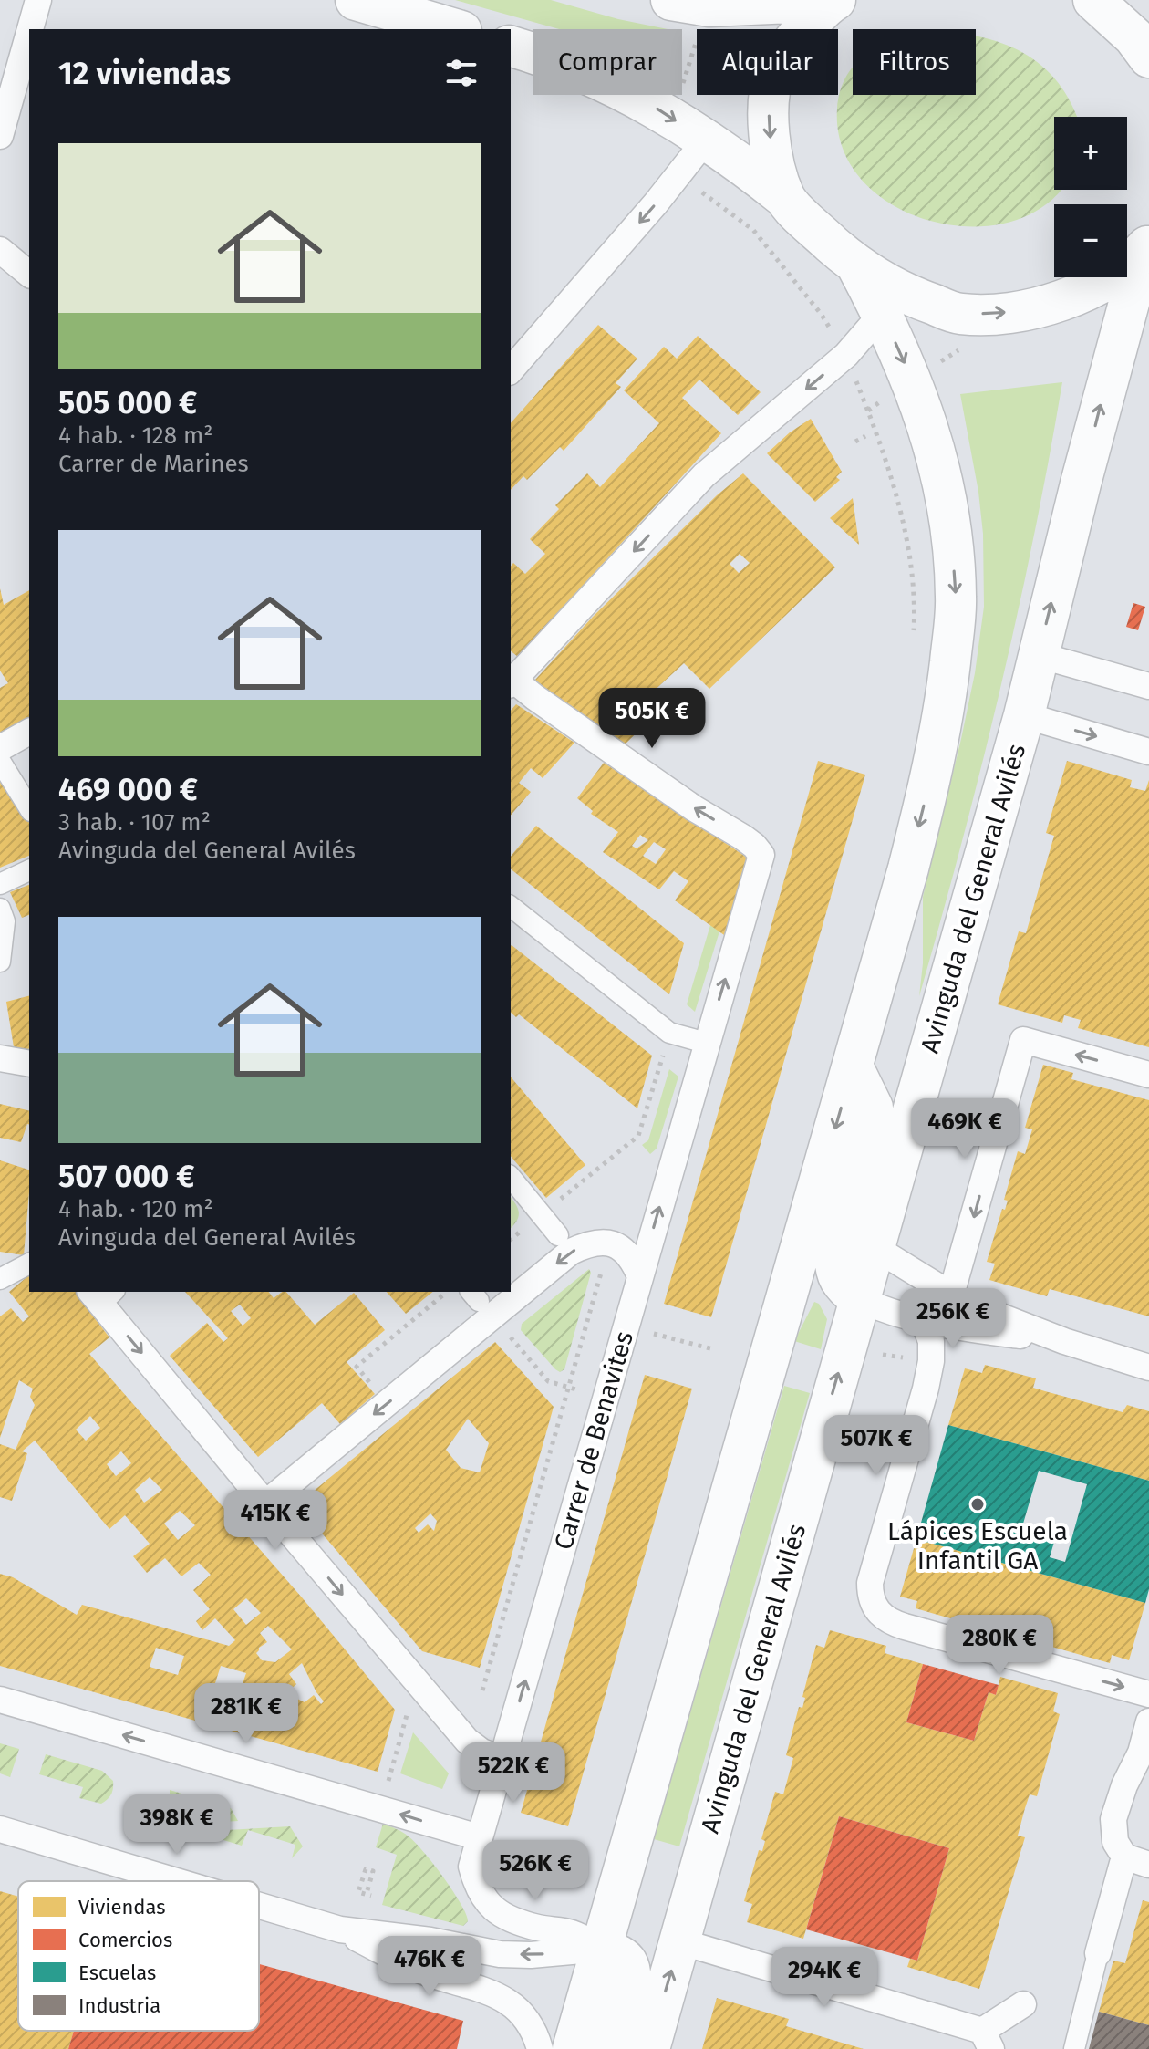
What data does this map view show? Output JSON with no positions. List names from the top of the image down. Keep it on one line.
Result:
{"streets":{"main road":["Avinguda del General Avilés"],"street":["Carrer de Benavites"]},"one_way":["Carrer de Benavites"],"places":["Lápices Escuela Infantil GA"],"legend":["Viviendas","Comercios","Escuelas","Industria"],"page":{"chip":["Comprar","Alquilar","Filtros"],"heading":"12 viviendas","map_buttons":["+","−"],"list":[{"name":"505 000 €","note":"4 hab. · 128 m² · Carrer de Marines"},{"name":"469 000 €","note":"3 hab. · 107 m² · Avinguda del General Avilés"},{"name":"507 000 €","note":"4 hab. · 120 m² · Avinguda del General Avilés"}],"price":["505K €","469K €","256K €","507K €","415K €","280K €","281K €","522K €","398K €","526K €","476K €","294K €"]}}
